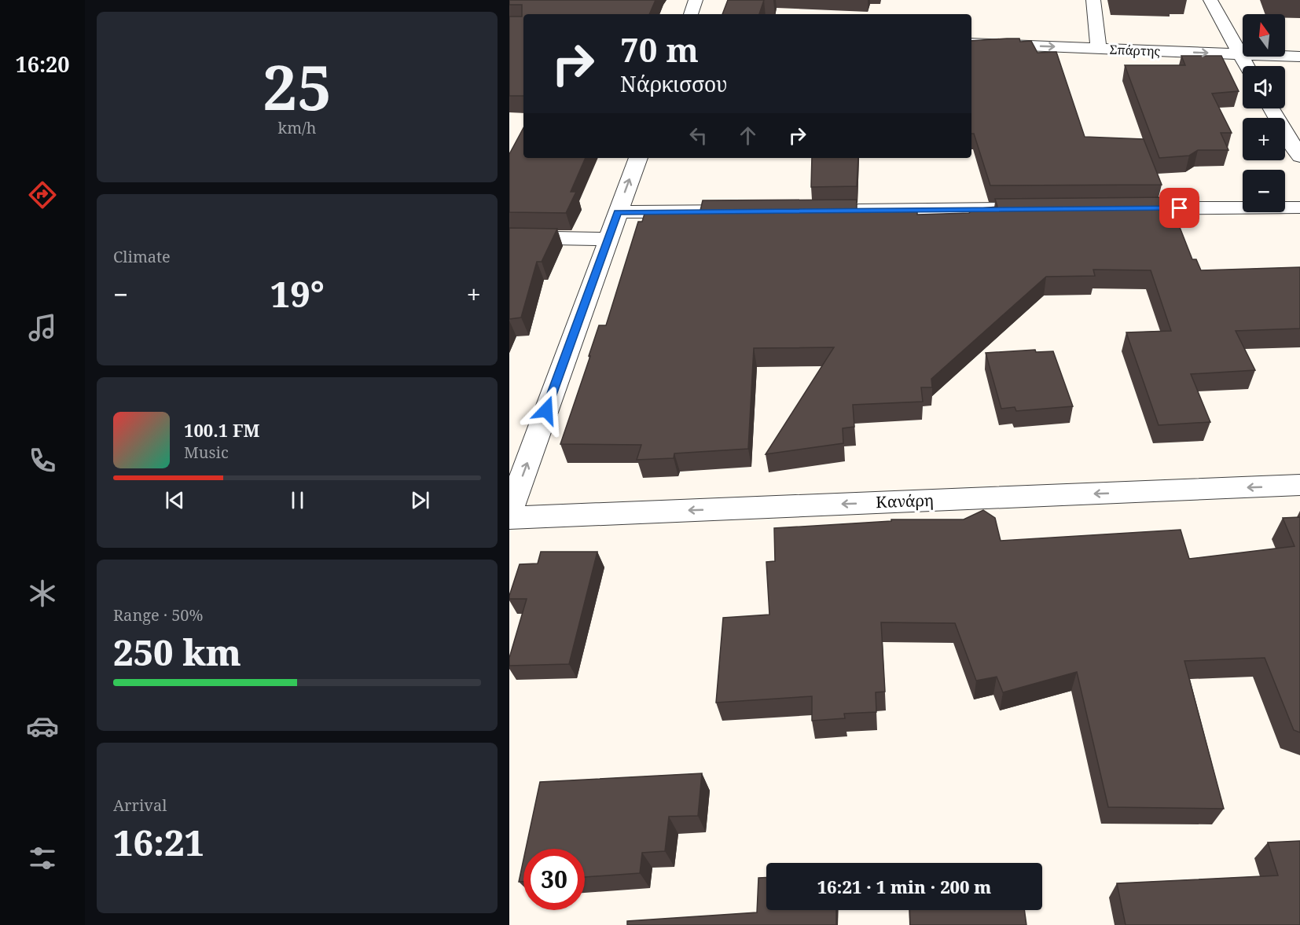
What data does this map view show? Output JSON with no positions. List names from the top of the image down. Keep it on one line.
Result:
{"streets":{"street":["Σπάρτης","Κανάρη"]},"one_way":["Κανάρη"],"north":"top","page":{"tabs":"16:20","tile":[["25","km/h"],"Climate",["Range · 50%","250 km"],["Arrival","16:21"]],"map_buttons":["+","−"],"turn":["70 m","Νάρκισσου"],"heat":["−","19°","+"],"song":["100.1 FM","Music"],"limit":"30","trip":"16:21 · 1 min · 200 m"}}
